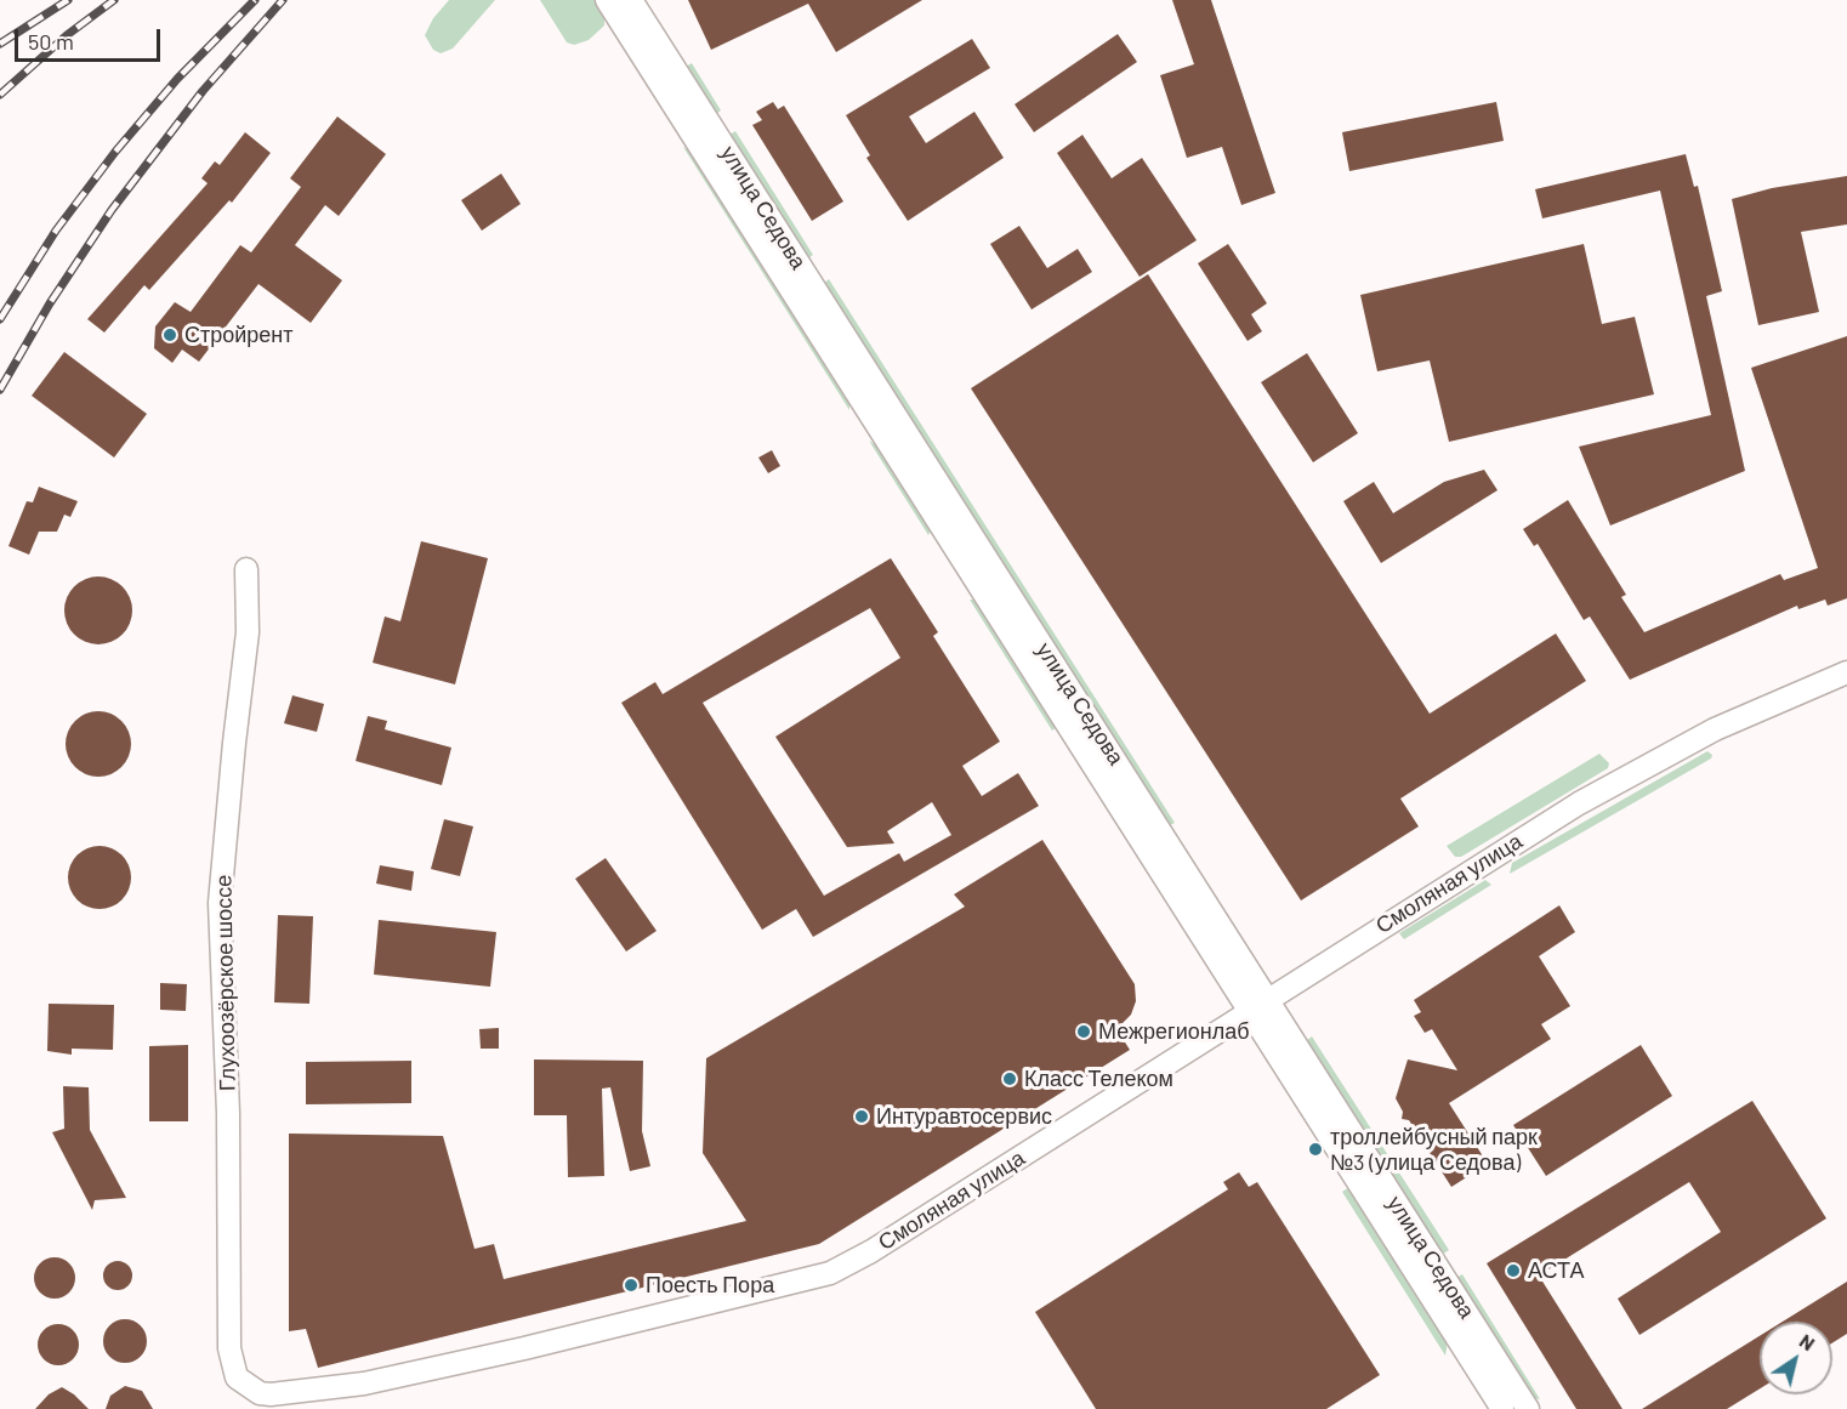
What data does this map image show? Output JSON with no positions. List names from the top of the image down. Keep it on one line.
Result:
{"streets":{"street":["улица Седова","Смоляная улица","Глухоозёрское шоссе"]},"crossings":[["улица Седова","Смоляная улица"],["Смоляная улица","Глухоозёрское шоссе"]],"places":["Стройрент","Межрегионлаб","Класс Телеком","Интуравтосервис","троллейбусный парк №3 (улица Седова)","АСТА","Поесть Пора"],"scale_bar":"50 m","north":"top right"}
